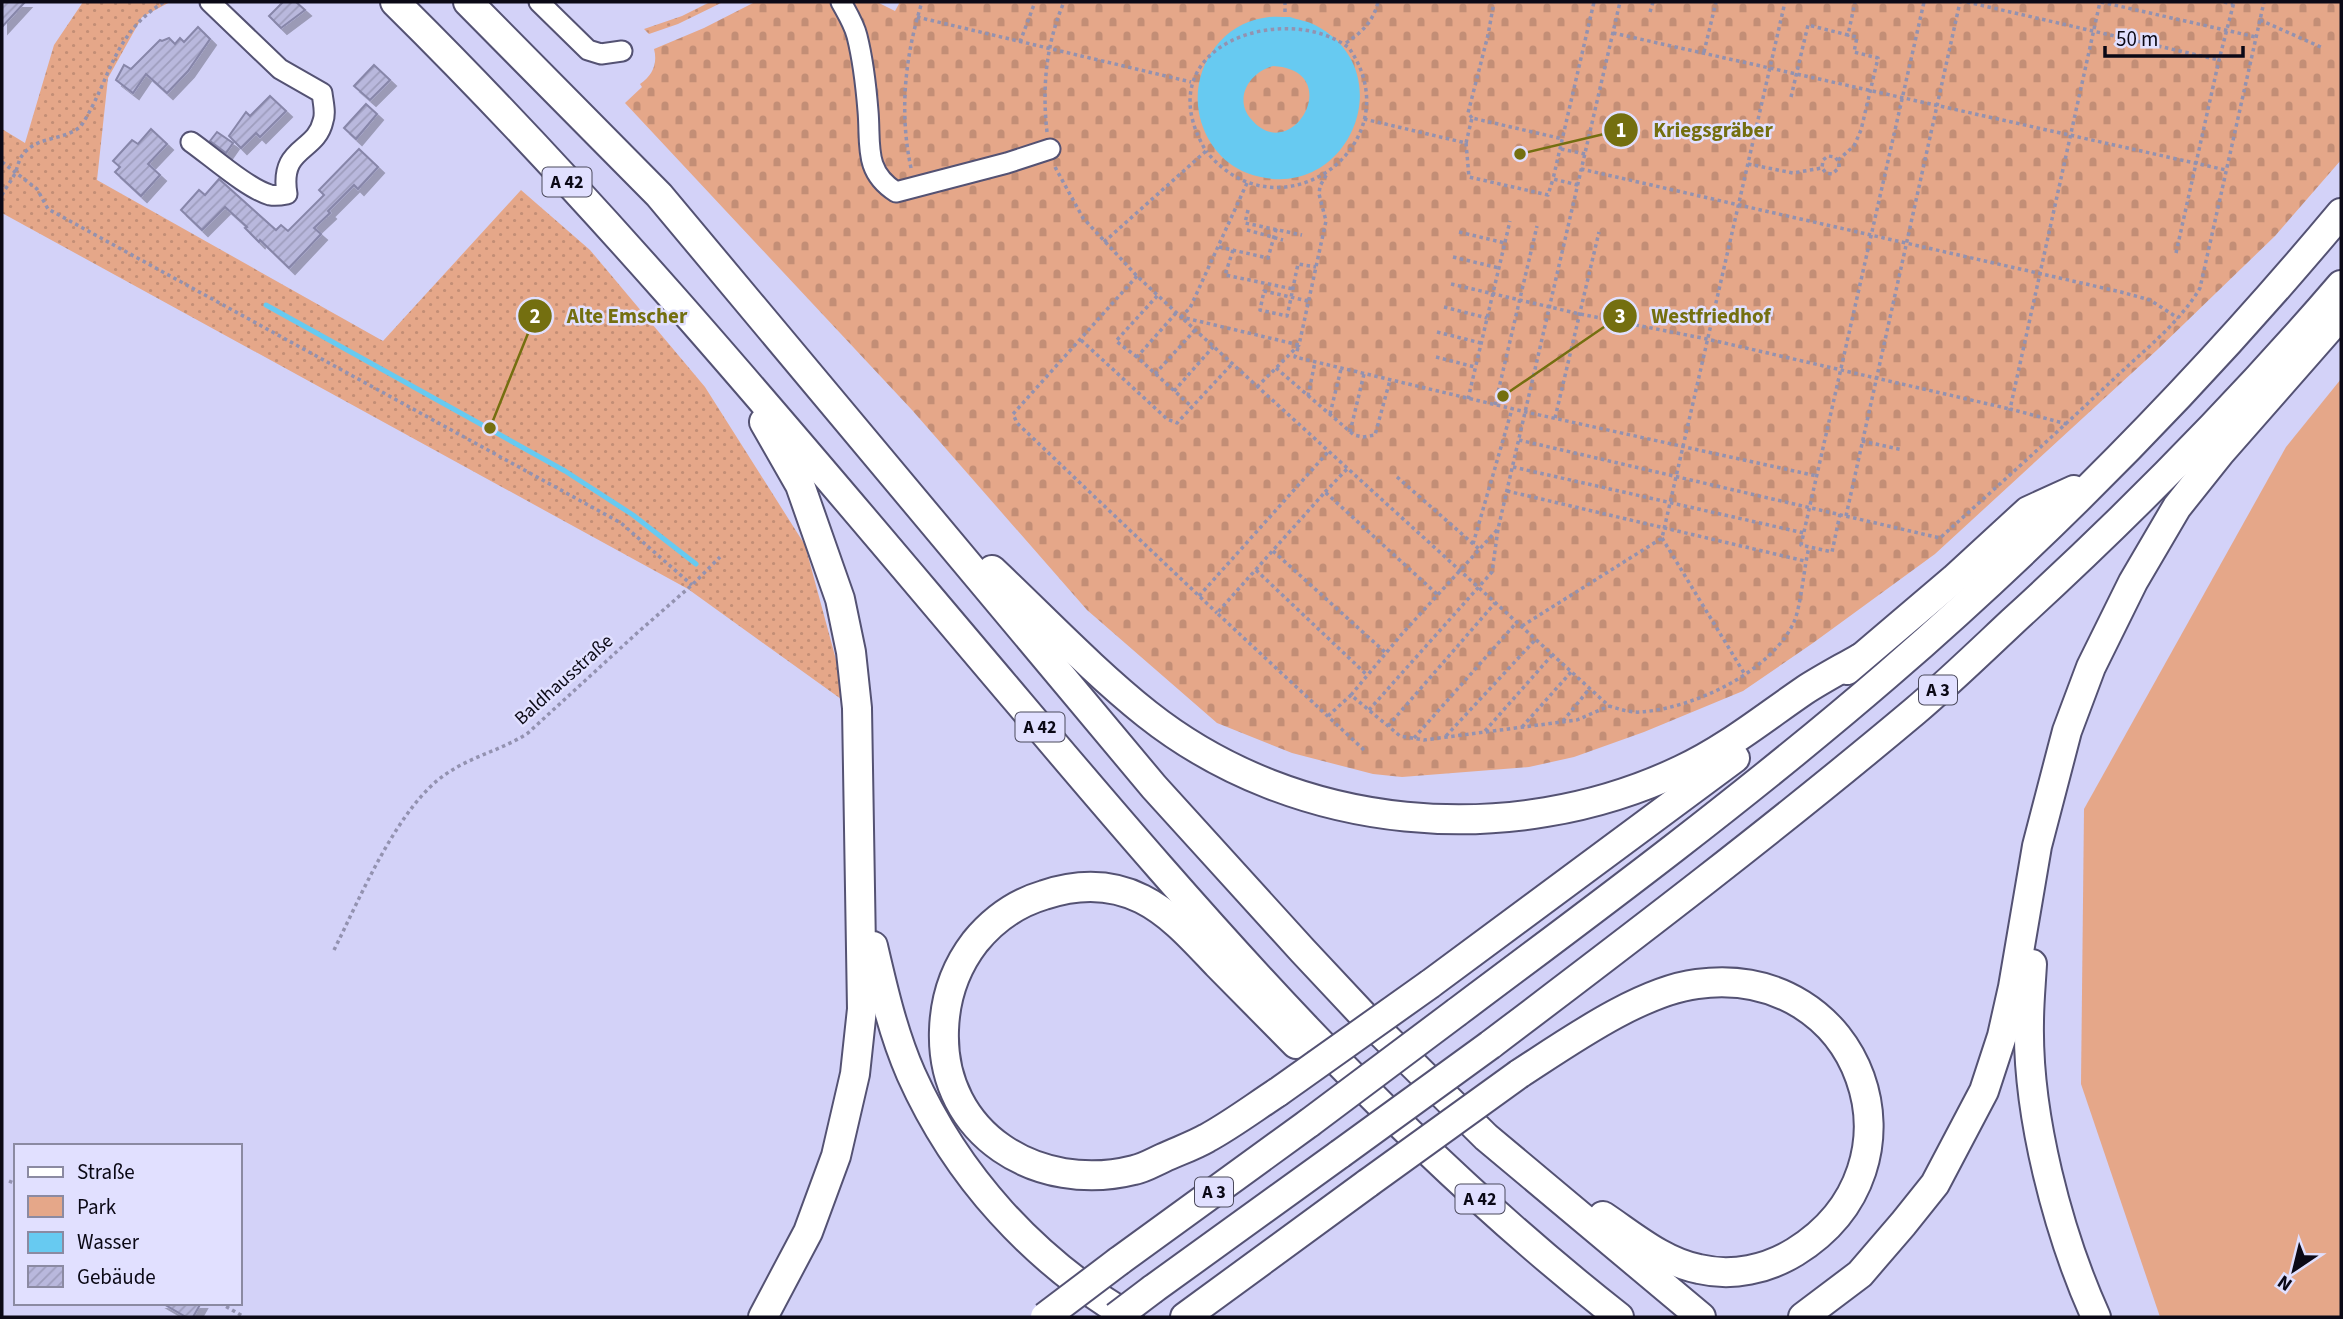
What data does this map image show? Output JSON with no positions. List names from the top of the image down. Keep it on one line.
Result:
{"streets":{"highway":["A 42","A 3"],"path":["Baldhausstraße"]},"places":["Kriegsgräber","Westfriedhof","Alte Emscher"],"legend":["Straße","Park","Wasser","Gebäude"],"scale_bar":"50 m","north":"bottom left"}
